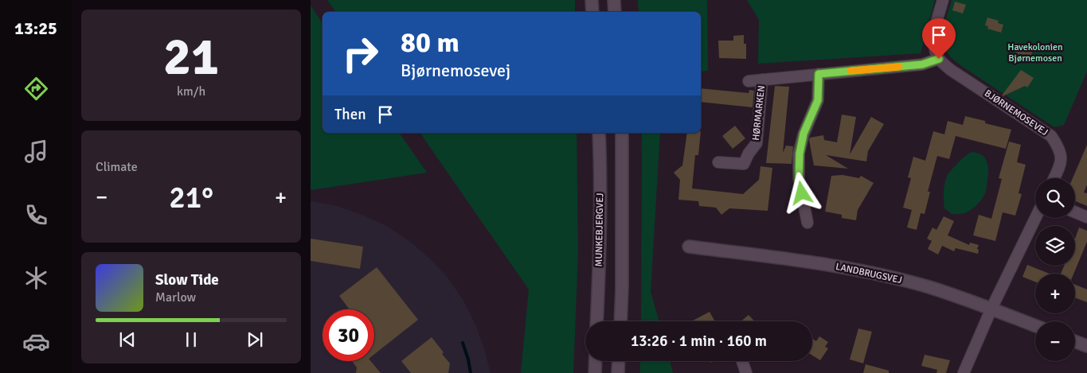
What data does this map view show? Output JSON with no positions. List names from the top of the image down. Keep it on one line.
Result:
{"streets":{"street":["HØRMARKEN","BJØRNEMOSEVEJ","MUNKEBJERGVEJ","LANDBRUGSVEJ"]},"parks":["Havekolonien Bjørnemosen"],"page":{"tabs":"13:25","tile":[["21","km/h"],"Climate"],"turn":["80 m","Bjørnemosevej"],"then":"Then","map_buttons":["+","−"],"heat":["−","21°","+"],"song":["Slow Tide","Marlow"],"limit":"30","trip":"13:26 · 1 min · 160 m"}}
